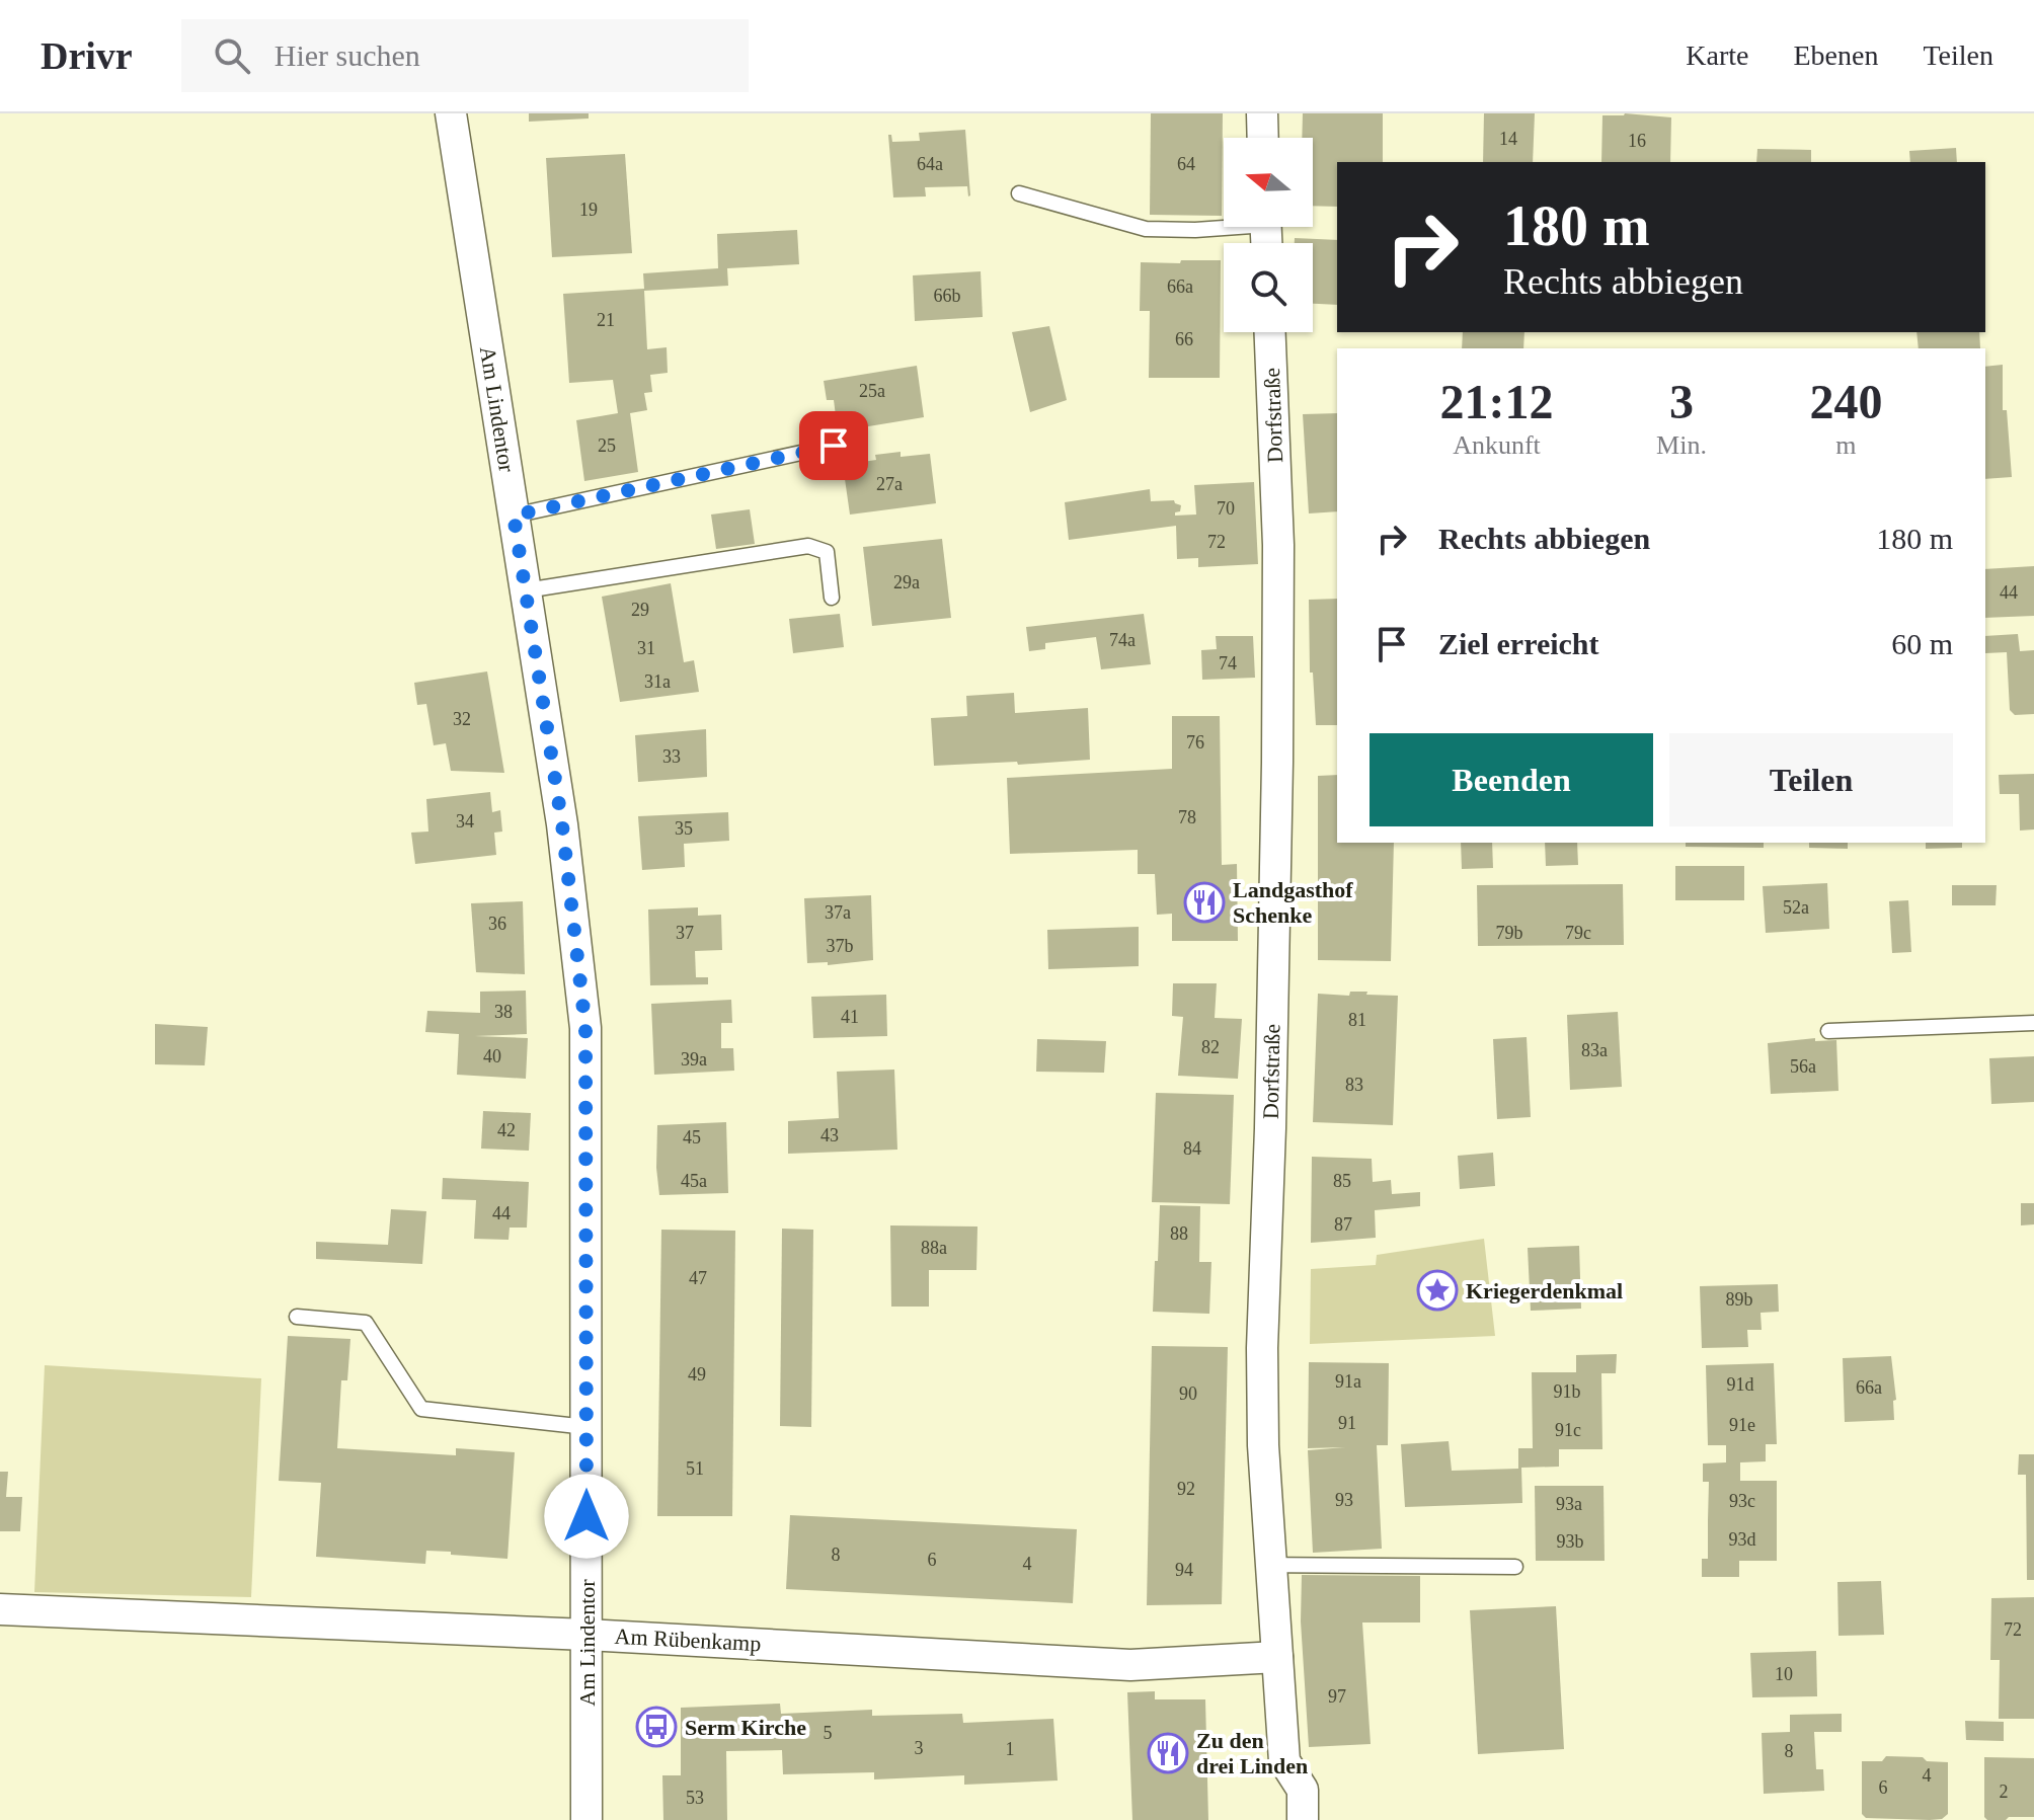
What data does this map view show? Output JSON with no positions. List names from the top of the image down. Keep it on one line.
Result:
{"streets":{"street":["Am Lindentor","Dorfstraße","Am Rübenkamp"]},"crossings":[["Am Lindentor","Am Rübenkamp"],["Dorfstraße","Am Rübenkamp"]],"places":{"restaurant":["Landgasthof Schenke","Zu den drei Linden"],"place":["Kriegerdenkmal"],"bus stop":["Serm Kirche"]},"house_numbers":["14","16","64a","64","19","66a","66b","21","66","25a","25","27a","70","72","29a","44","29","74a","31","74","31a","32","76","33","78","34","35","52a","37a","36","37","79b","79c","37b","38","41","81","82","83a","40","39a","56a","83","42","43","45","84","45a","85","44","87","88","88a","47","89b","49","91a","91d","66a","91b","90","91","91e","91c","51","92","93","93c","93a","93d","93b","8","6","4","94","72","10","97","5","3","1","8","4","6","2","53"],"north":"left","page":{"header":"Drivr","search":"Hier suchen","nav":["Karte","Ebenen","Teilen"],"turn":["180 m","Rechts abbiegen"],"eta":["21:12","Ankunft","3","Min.","240","m"],"list":[{"name":"Rechts abbiegen","value":"180 m"},{"name":"Ziel erreicht","value":"60 m"}],"buttons":["Beenden","Teilen"]}}
